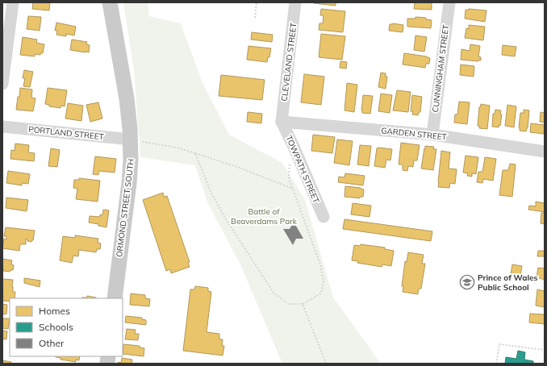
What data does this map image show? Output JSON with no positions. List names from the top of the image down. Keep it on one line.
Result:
{"streets":{"main road":["ORMOND STREET SOUTH"],"street":["CLEVELAND STREET","CUNNINGHAM STREET","PORTLAND STREET","GARDEN STREET","TOWPATH STREET"]},"crossings":[["CLEVELAND STREET","GARDEN STREET"],["CLEVELAND STREET","TOWPATH STREET"],["CUNNINGHAM STREET","GARDEN STREET"],["PORTLAND STREET","ORMOND STREET SOUTH"],["GARDEN STREET","TOWPATH STREET"]],"parks":["Battle of Beaverdams Park"],"places":{"school or university":["Prince of Wales Public School"]},"legend":["Homes","Schools","Other"]}
